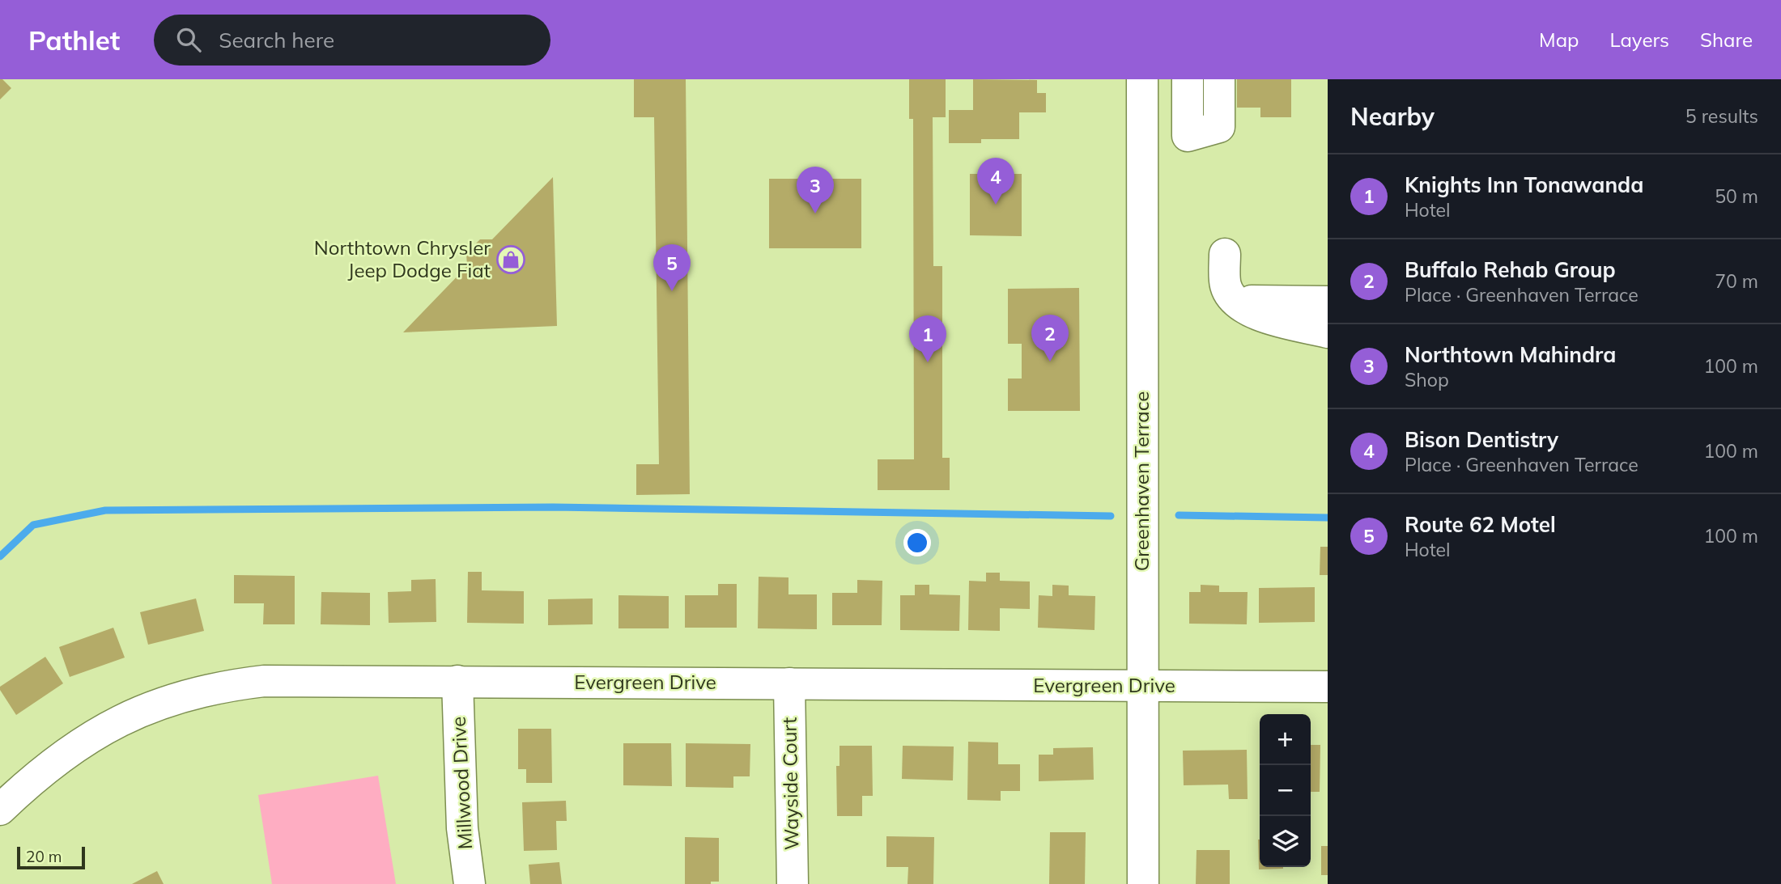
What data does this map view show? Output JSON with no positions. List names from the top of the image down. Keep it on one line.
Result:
{"streets":{"street":["Greenhaven Terrace","Evergreen Drive","Millwood Drive","Wayside Court"]},"crossings":[["Greenhaven Terrace","Evergreen Drive"],["Evergreen Drive","Millwood Drive"],["Evergreen Drive","Wayside Court"]],"places":{"shop":["Northtown Chrysler Jeep Dodge Fiat"]},"scale_bar":"20 m","page":{"header":"Pathlet","search":"Search here","nav":["Map","Layers","Share"],"heading":["Nearby","5 results"],"list":[{"mark":"1","name":"Knights Inn Tonawanda","note":"Hotel","value":"50 m"},{"mark":"2","name":"Buffalo Rehab Group","note":"Place · Greenhaven Terrace","value":"70 m"},{"mark":"3","name":"Northtown Mahindra","note":"Shop","value":"100 m"},{"mark":"4","name":"Bison Dentistry","note":"Place · Greenhaven Terrace","value":"100 m"},{"mark":"5","name":"Route 62 Motel","note":"Hotel","value":"100 m"}],"pins":["4","3","5","2","1"],"map_buttons":["+","−"],"scale":"20 m"}}
